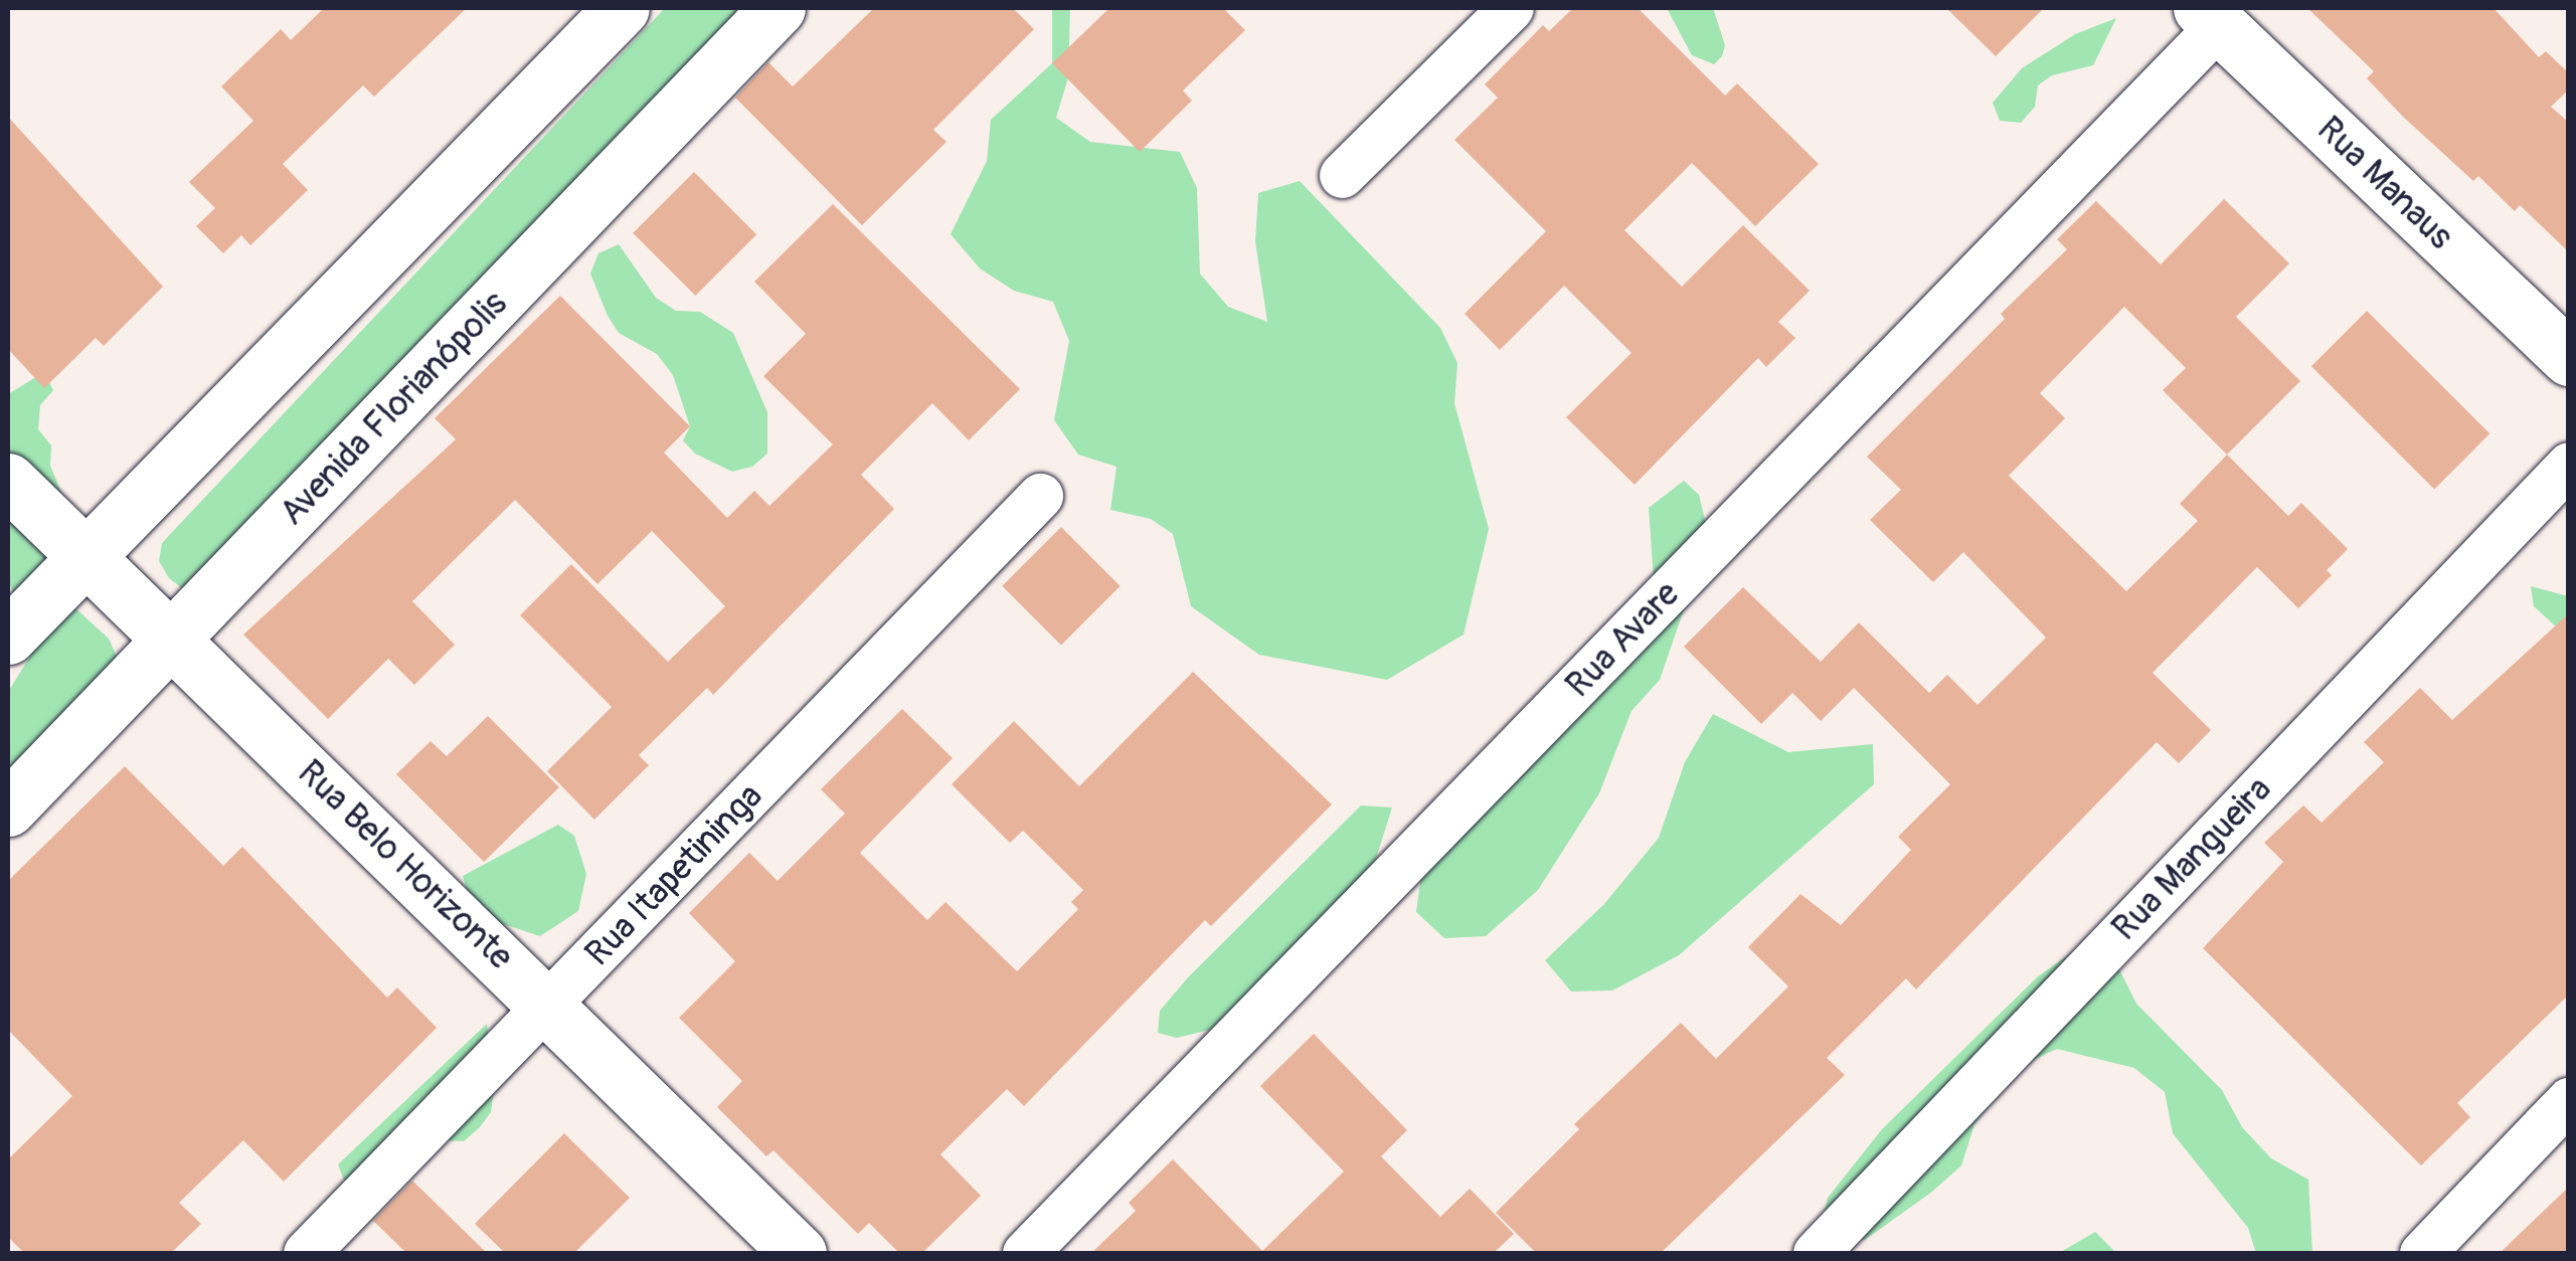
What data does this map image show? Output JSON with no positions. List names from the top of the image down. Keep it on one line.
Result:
{"streets":{"street":["Rua Manaus","Avenida Florianópolis","Rua Avare","Rua Mangueira","Rua Belo Horizonte","Rua Itapetininga"]},"crossings":[["Rua Manaus","Rua Avare"],["Avenida Florianópolis","Rua Belo Horizonte"],["Rua Belo Horizonte","Rua Itapetininga"]]}
